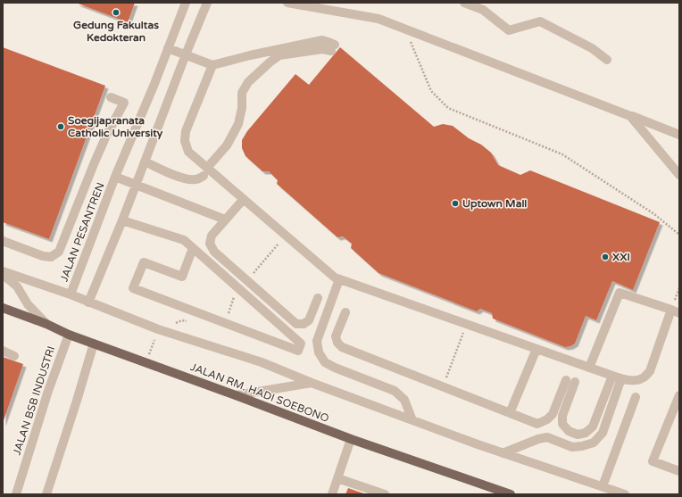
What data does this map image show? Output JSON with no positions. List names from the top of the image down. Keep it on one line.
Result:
{"streets":{"main road":["JALAN RM. HADI SOEBONO"],"street":["JALAN PESANTREN","JALAN BSB INDUSTRI"]},"crossings":[["JALAN RM. HADI SOEBONO","JALAN BSB INDUSTRI"]],"places":["Gedung Fakultas Kedokteran","Soegijapranata Catholic University","Uptown Mall","XXI"]}
